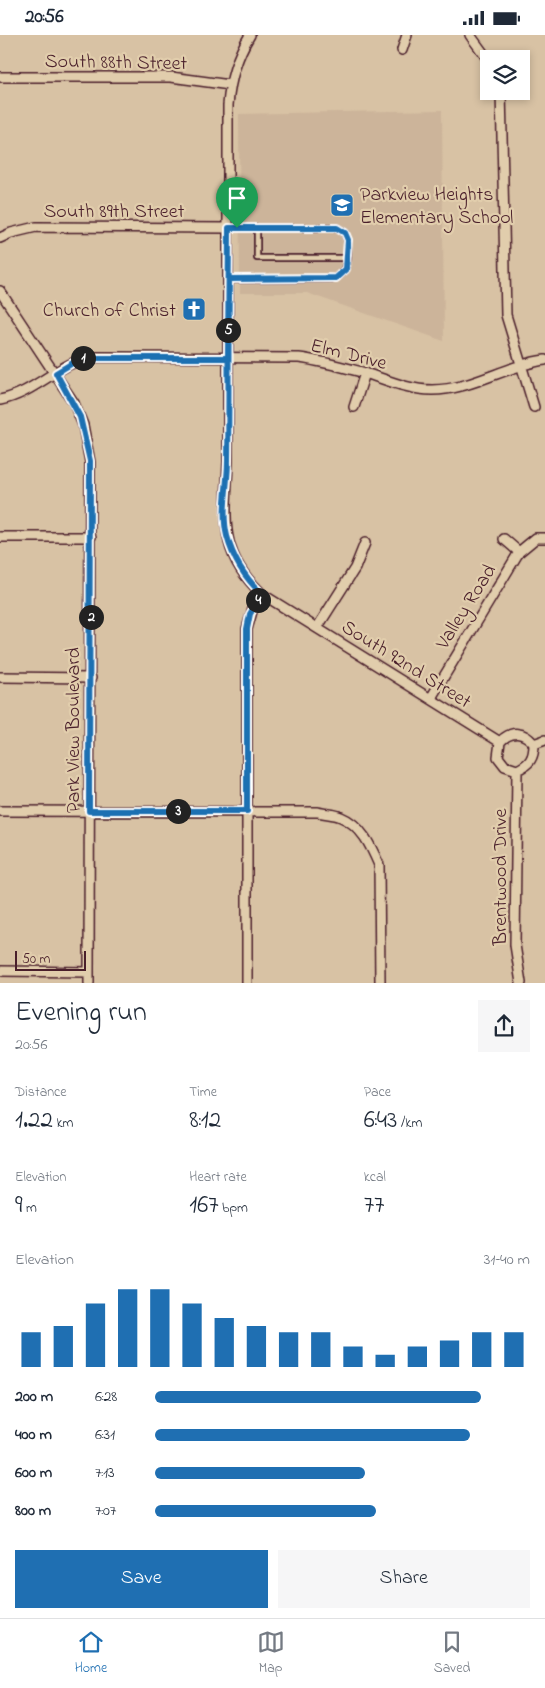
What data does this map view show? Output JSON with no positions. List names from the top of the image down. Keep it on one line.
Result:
{"streets":{"street":["South 88th Street","South 89th Street","Elm Drive","Valley Road","South 92nd Street","Park View Boulevard","Brentwood Drive"]},"crossings":[["South 88th Street","South 92nd Street"],["South 89th Street","South 92nd Street"],["Elm Drive","South 92nd Street"],["Elm Drive","Park View Boulevard"],["Valley Road","South 92nd Street"],["South 92nd Street","Brentwood Drive"]],"places":{"school or university":["Parkview Heights Elementary School"],"church":["Church of Christ"]},"scale_bar":"50 m","page":{"status":"20:56","pins":["5","1","4","2","3"],"scale":"50 m","heading":["Evening run","20:56"],"stats":[["Distance","1.22 km"],["Time","8:12"],["Pace","6:43 /km"],["Elevation","9 m"],["Heart rate","167 bpm"],["kcal","77"]],"chart":["Elevation","31–40 m"],"list":[{"name":"200 m","note":"6:28"},{"name":"400 m","note":"6:31"},{"name":"600 m","note":"7:13"},{"name":"800 m","note":"7:07"}],"buttons":["Save","Share"],"tabs":["Home","Map","Saved"]}}
